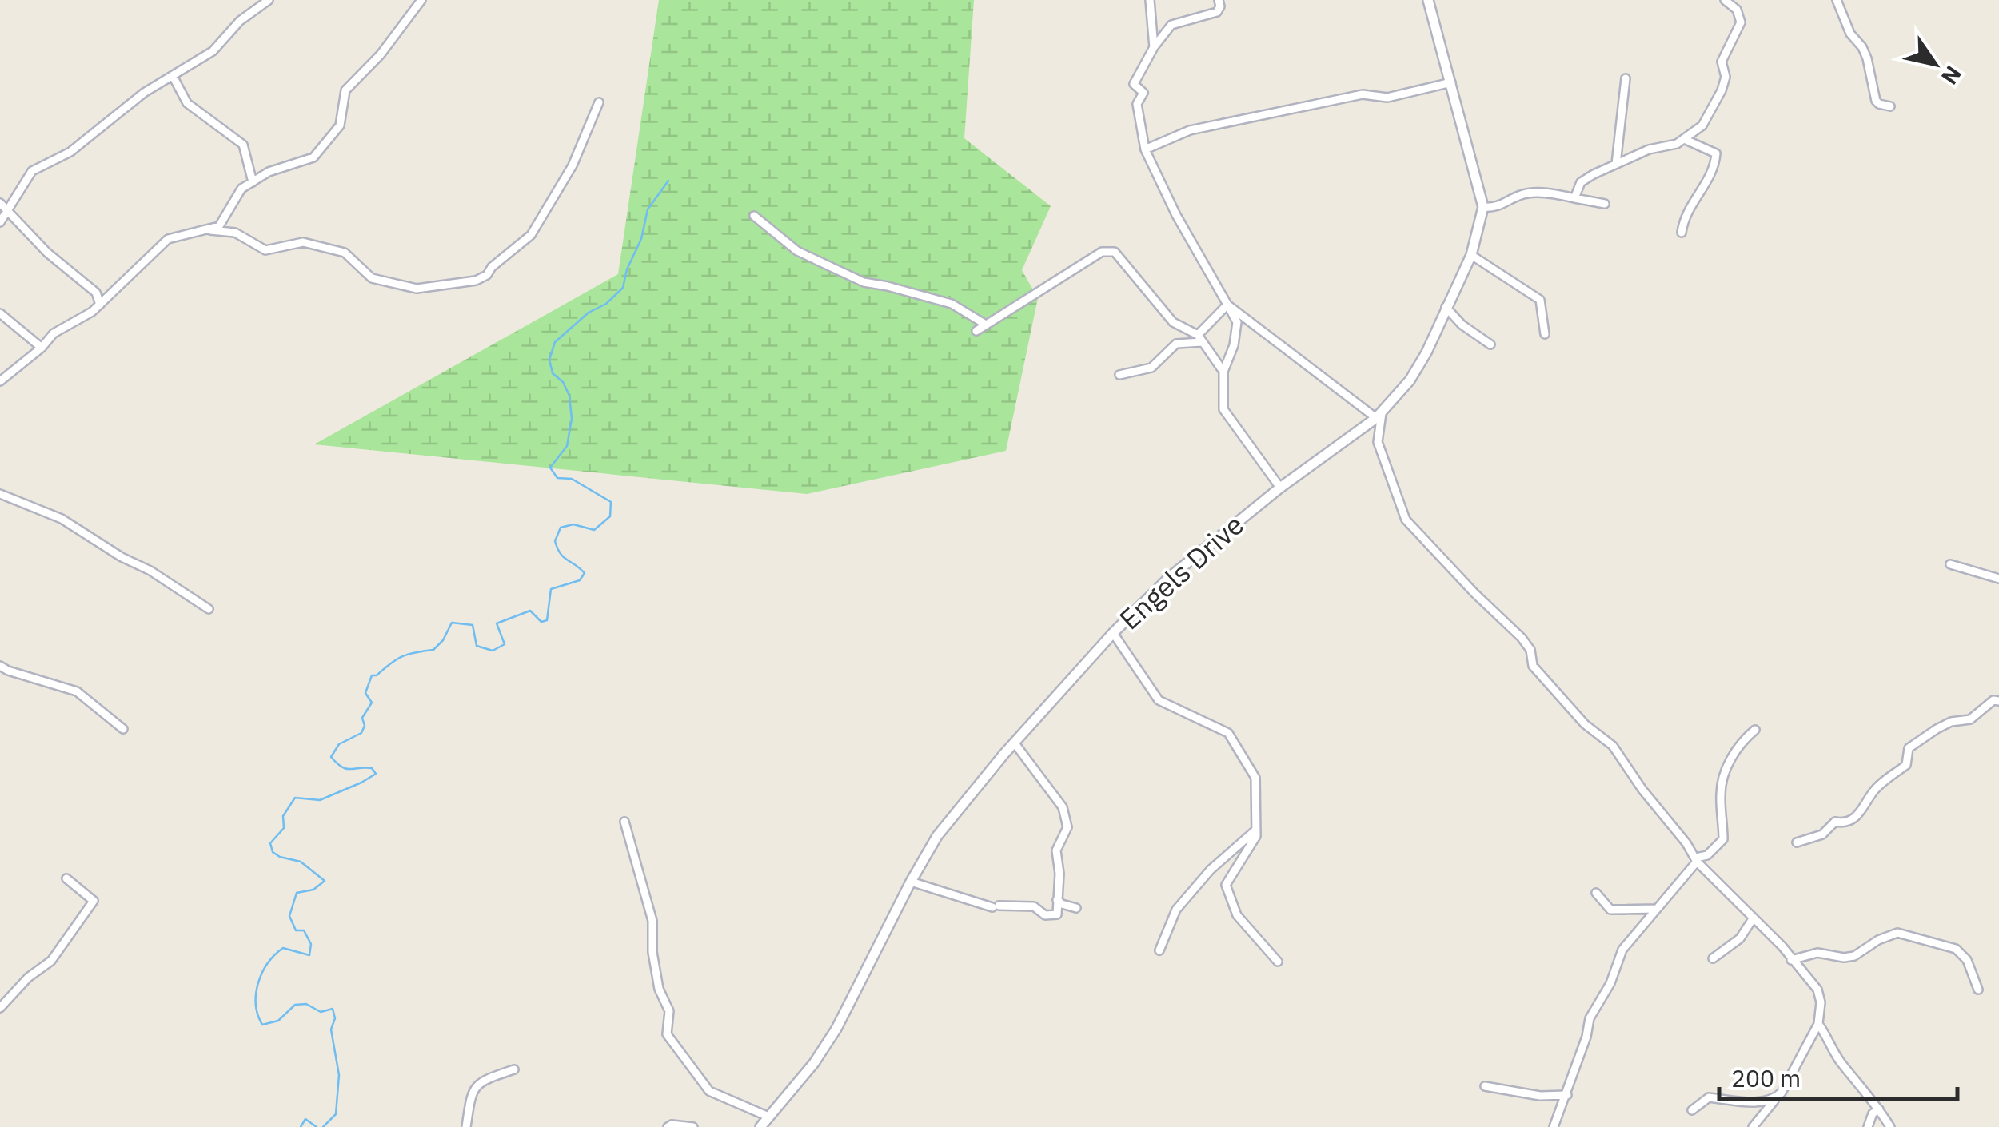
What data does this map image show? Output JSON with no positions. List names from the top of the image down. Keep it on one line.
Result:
{"streets":{"street":["Engels Drive"]},"scale_bar":"200 m","north":"bottom right"}
